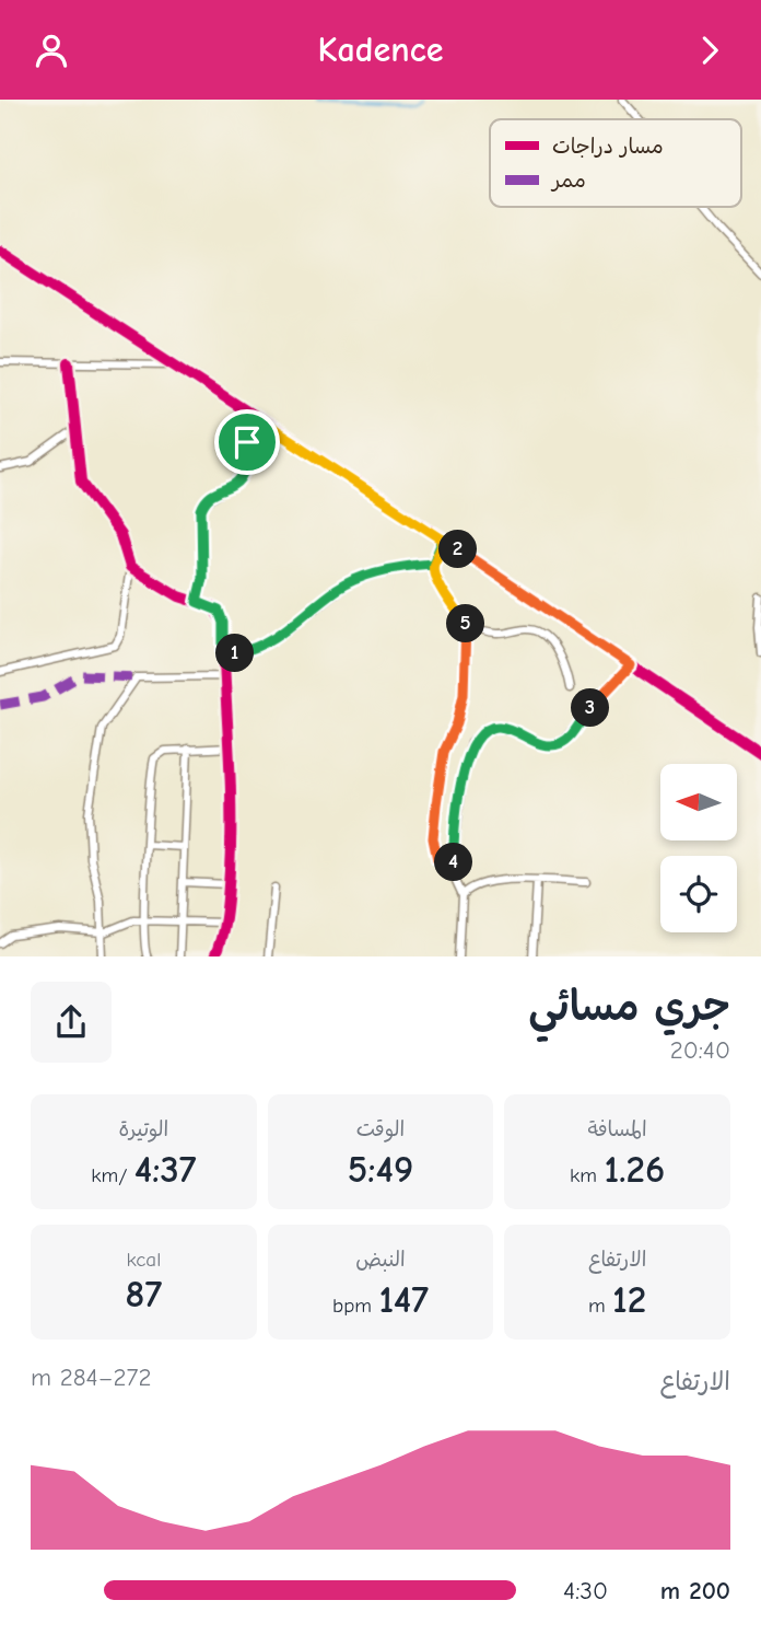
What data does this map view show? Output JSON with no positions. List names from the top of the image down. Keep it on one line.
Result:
{"legend":["مسار دراجات","ممر"],"north":"left","page":{"header":"Kadence","pins":["2","5","1","3","4"],"heading":["جري مسائي","20:40"],"stats":[["المسافة","1.26 km"],["الوقت","5:49"],["الوتيرة","4:37 /km"],["الارتفاع","12 m"],["النبض","147 bpm"],["kcal","87"]],"chart":["الارتفاع","272–284 m"],"list":[{"name":"200 m","note":"4:30"}]}}
